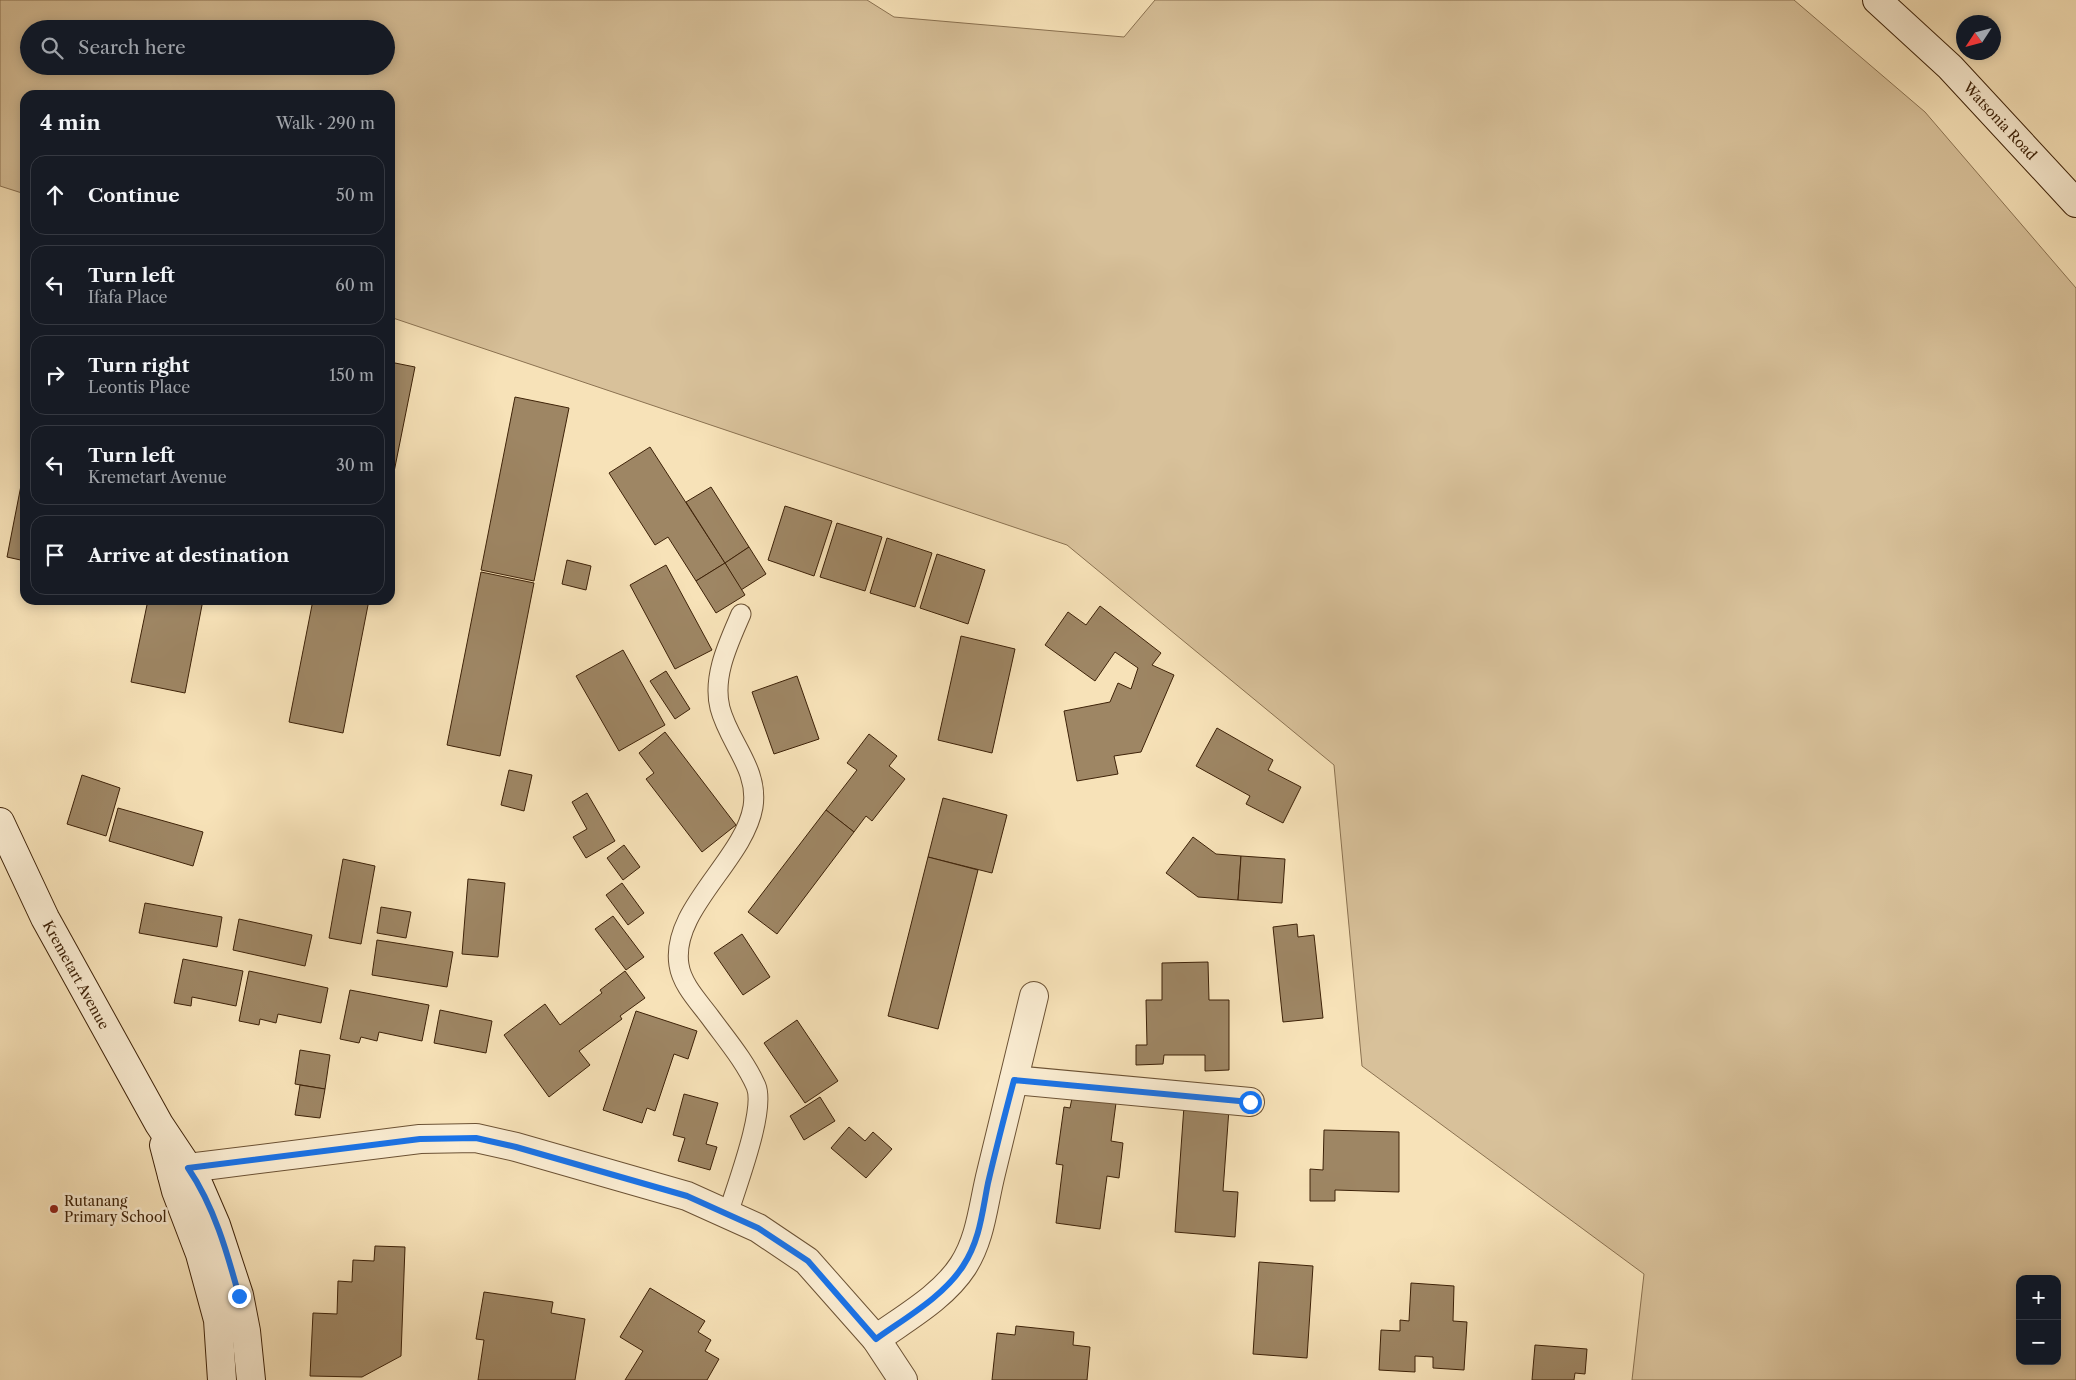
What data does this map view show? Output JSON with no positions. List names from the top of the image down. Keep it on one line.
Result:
{"streets":{"street":["Watsonia Road","Kremetart Avenue"]},"places":["Rutanang Primary School"],"north":"bottom left","page":{"search":"Search here","heading":["4 min","Walk · 290 m"],"list":[["Continue","50 m"],["Turn left","Ifafa Place","60 m"],["Turn right","Leontis Place","150 m"],["Turn left","Kremetart Avenue","30 m"],"Arrive at destination"],"map_buttons":["+","−"]}}
